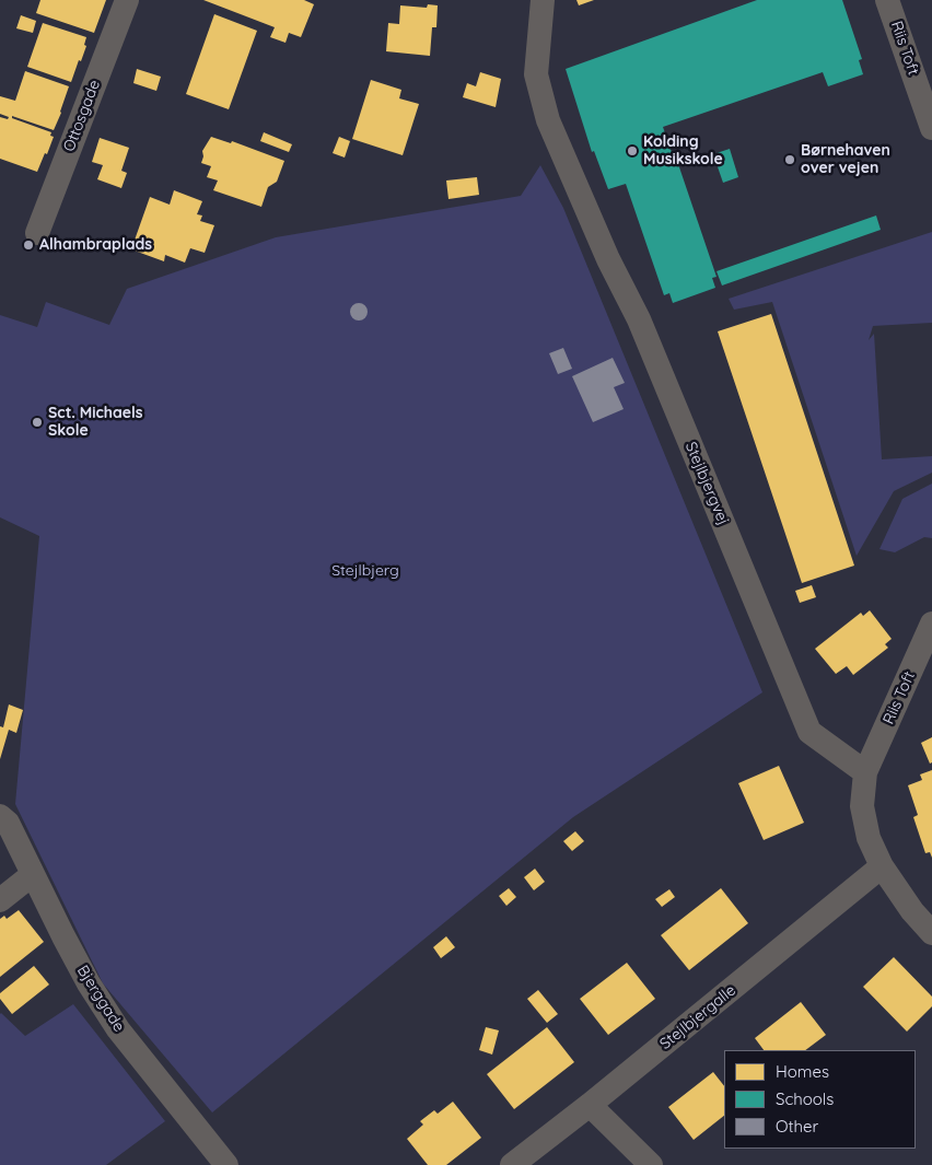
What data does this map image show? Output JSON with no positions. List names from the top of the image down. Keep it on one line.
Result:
{"streets":{"street":["Riis Toft","Ottosgade","Stejlbjergvej","Bjerggade","Stejlbjergalle"]},"crossings":[["Riis Toft","Stejlbjergvej"]],"parks":["Stejlbjerg"],"places":["Kolding Musikskole","Børnehaven over vejen","Alhambraplads","Sct. Michaels Skole"],"legend":["Homes","Schools","Other"]}
